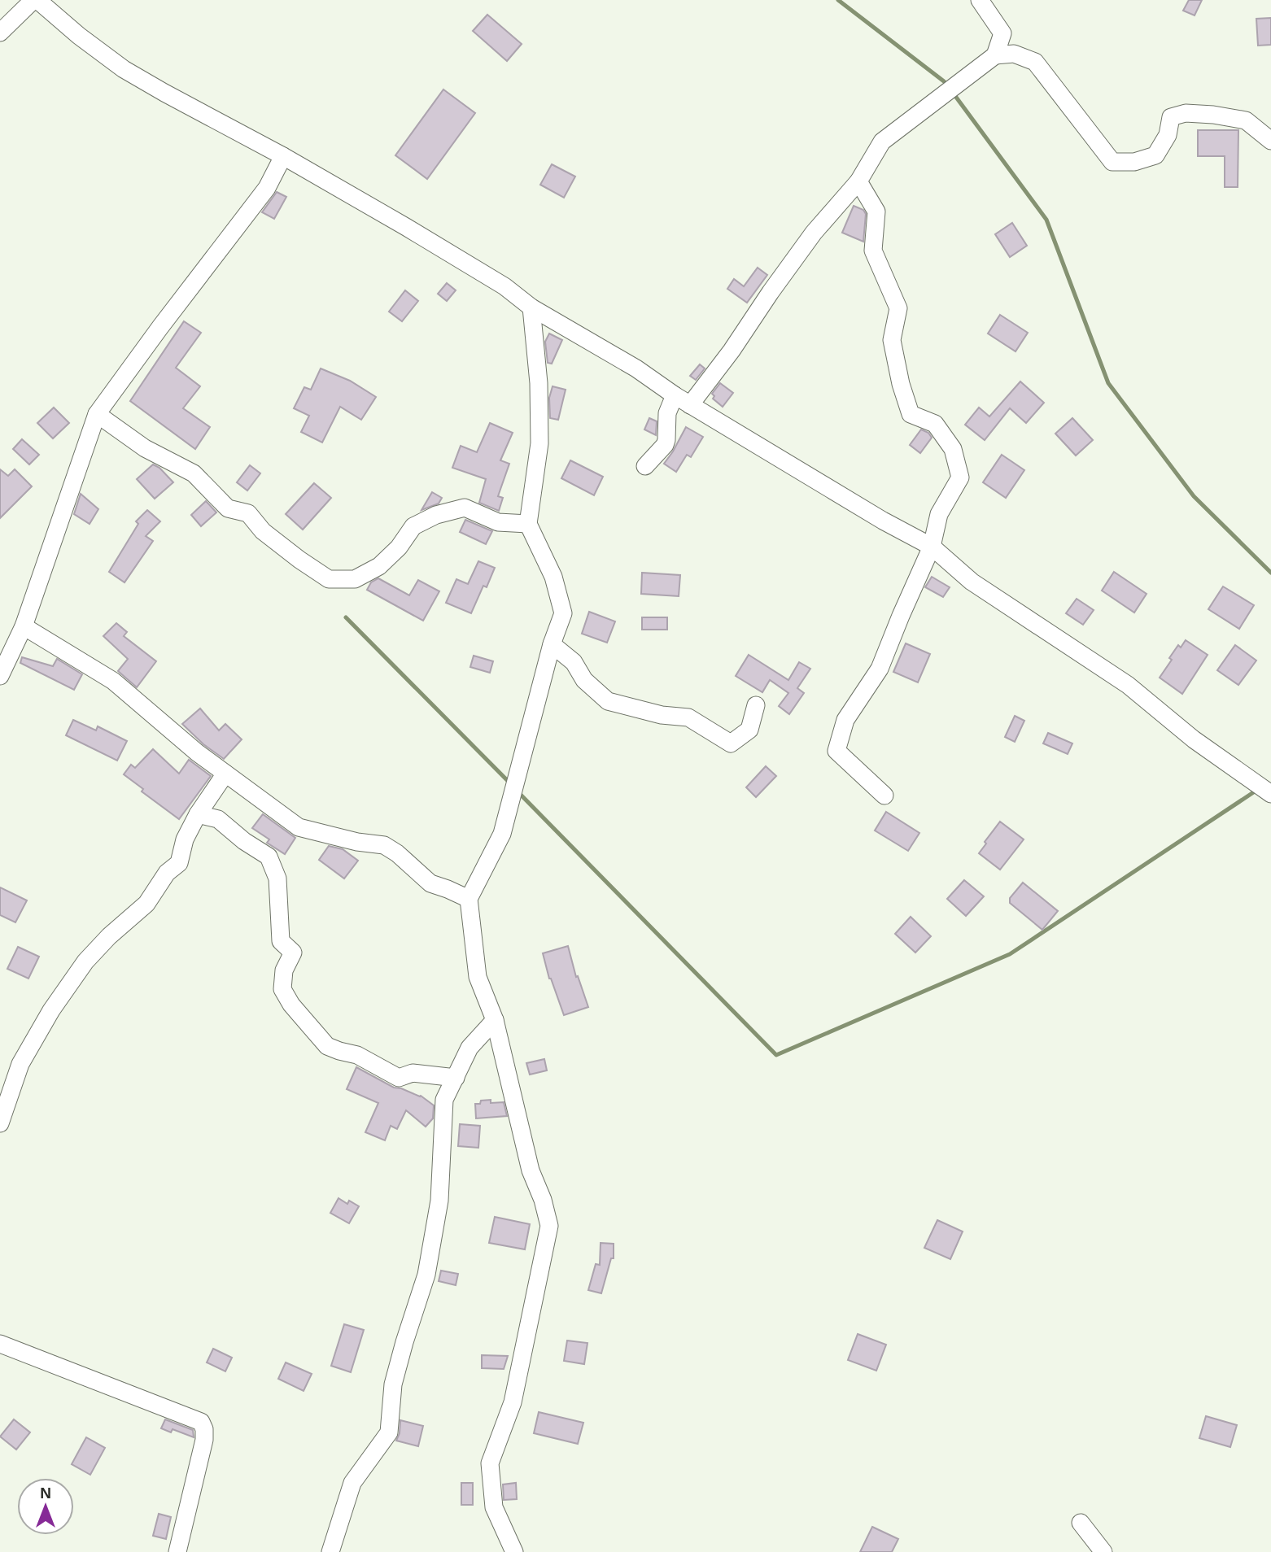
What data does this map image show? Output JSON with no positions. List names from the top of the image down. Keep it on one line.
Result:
{"north":"top"}
